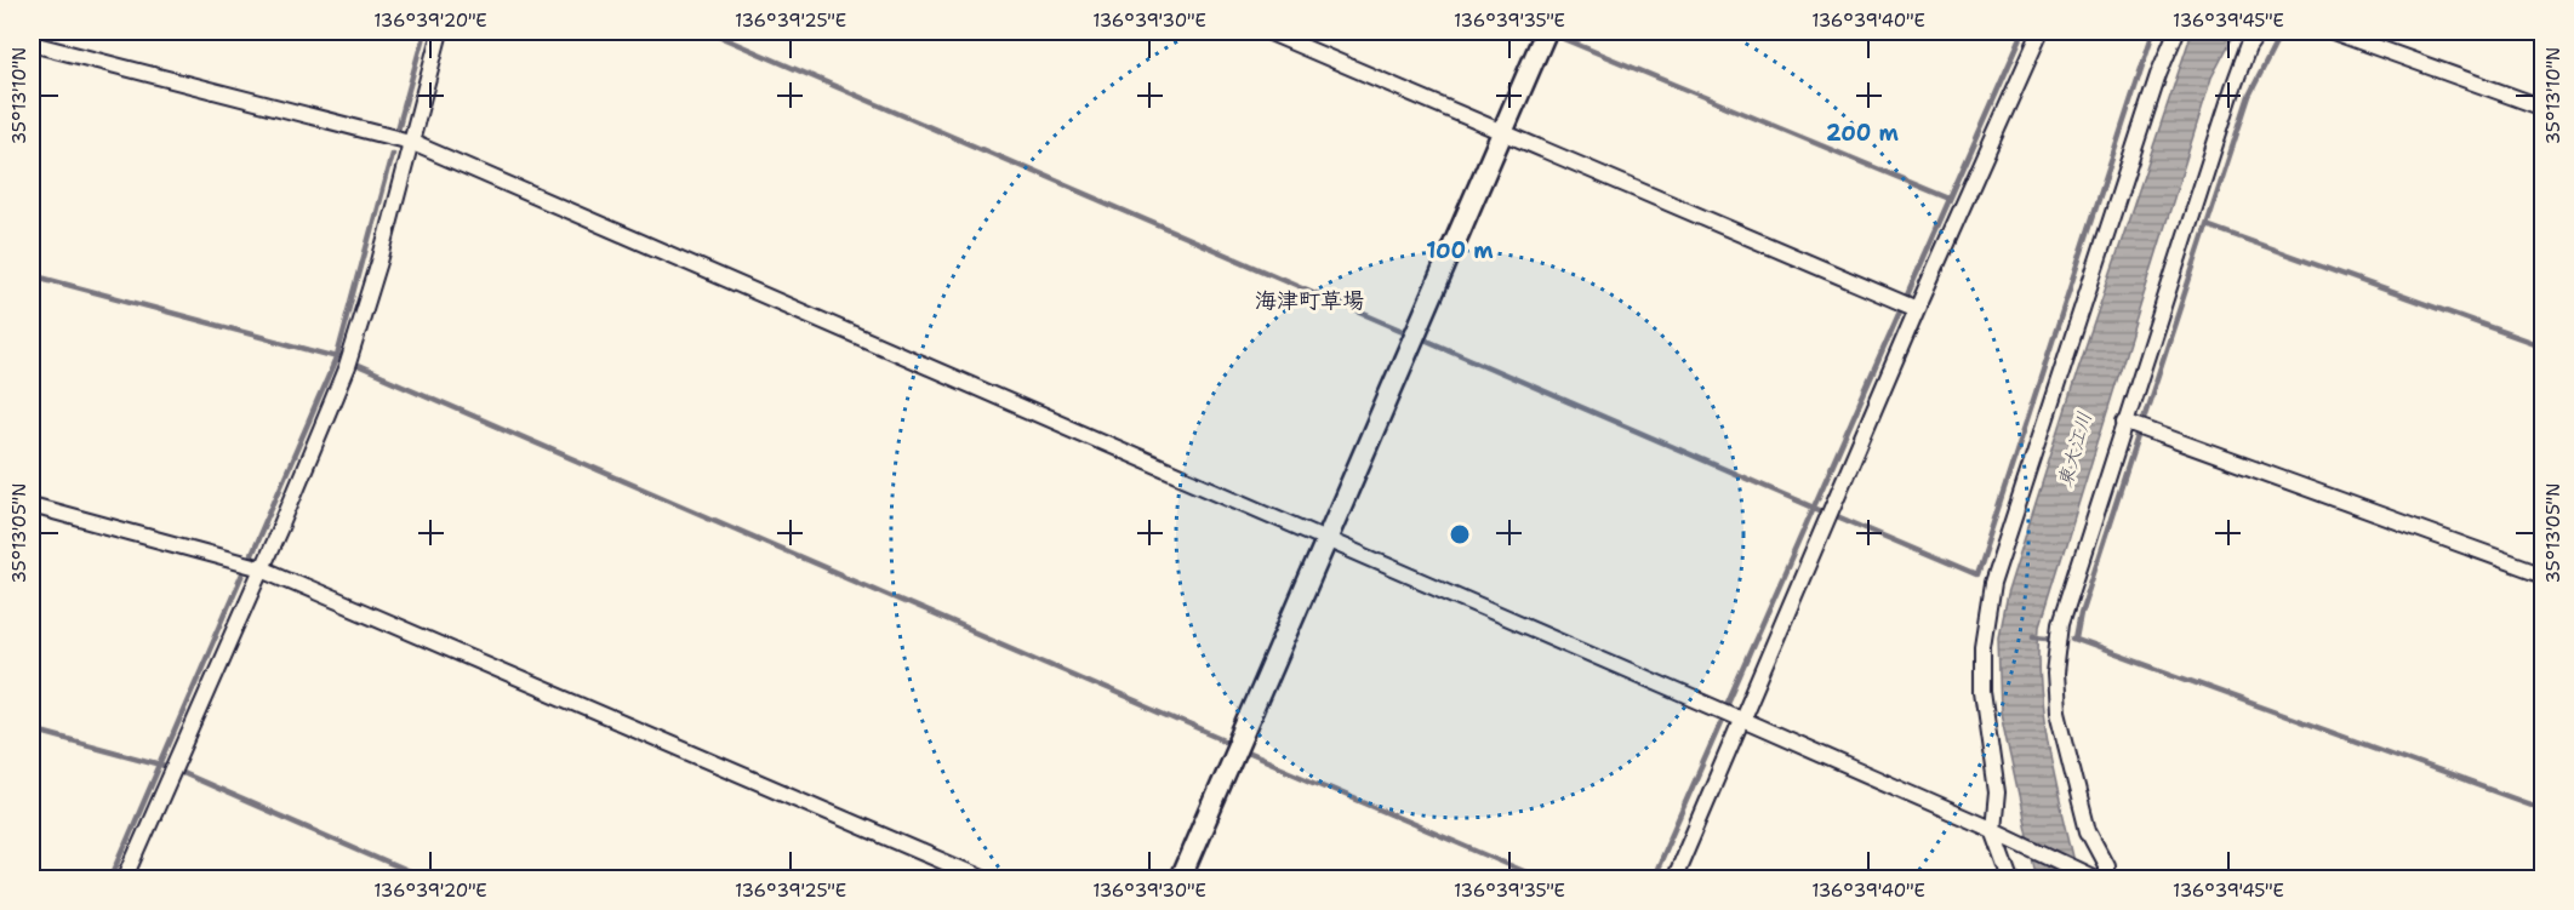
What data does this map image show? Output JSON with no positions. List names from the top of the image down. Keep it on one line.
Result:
{"districts":["海津町草場"],"water":["東大江川"],"coordinates":["136°39'20\"E","136°39'25\"E","136°39'30\"E","136°39'35\"E","136°39'40\"E","136°39'45\"E","35°13'10\"N","35°13'05\"N"],"rings":["200 m","100 m"]}
